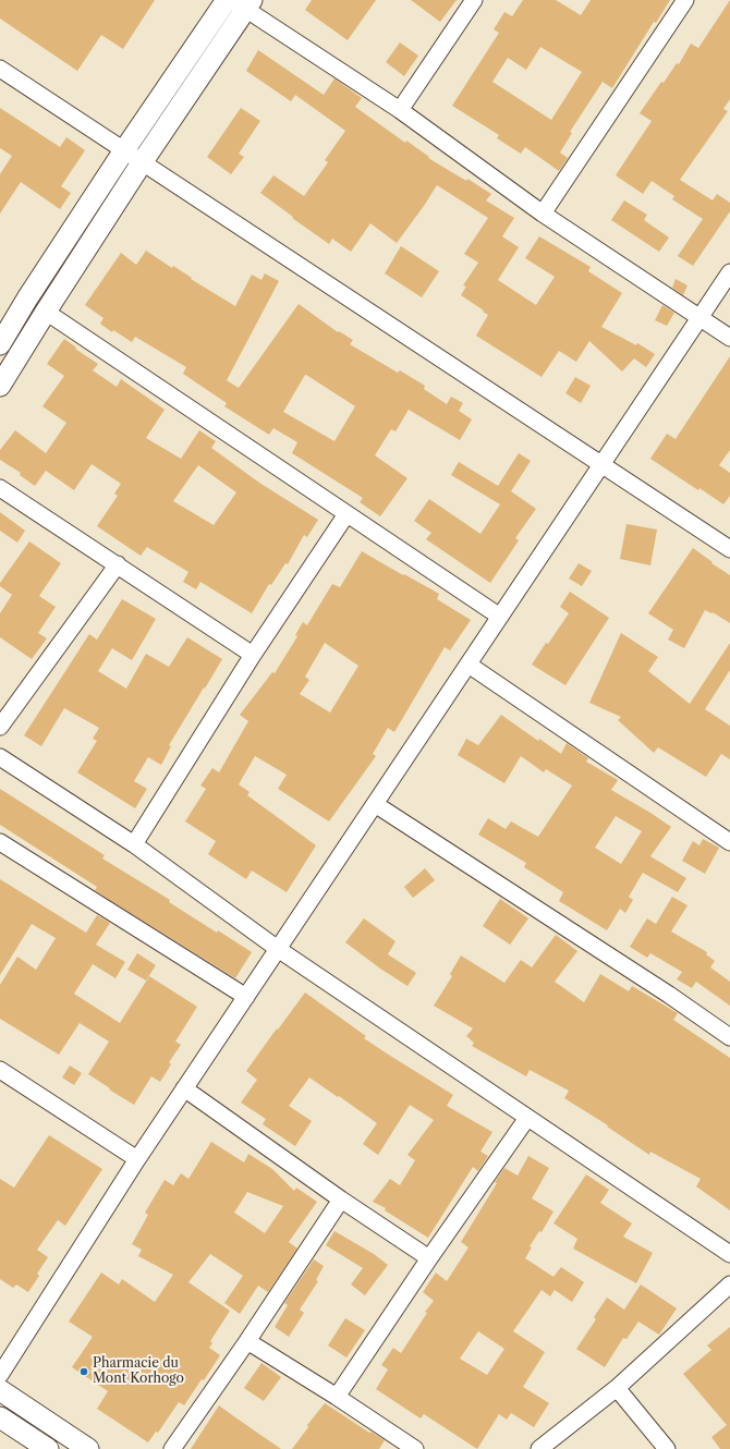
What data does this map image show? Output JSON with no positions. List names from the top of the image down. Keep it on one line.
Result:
{"places":["Pharmacie du Mont Korhogo"]}
